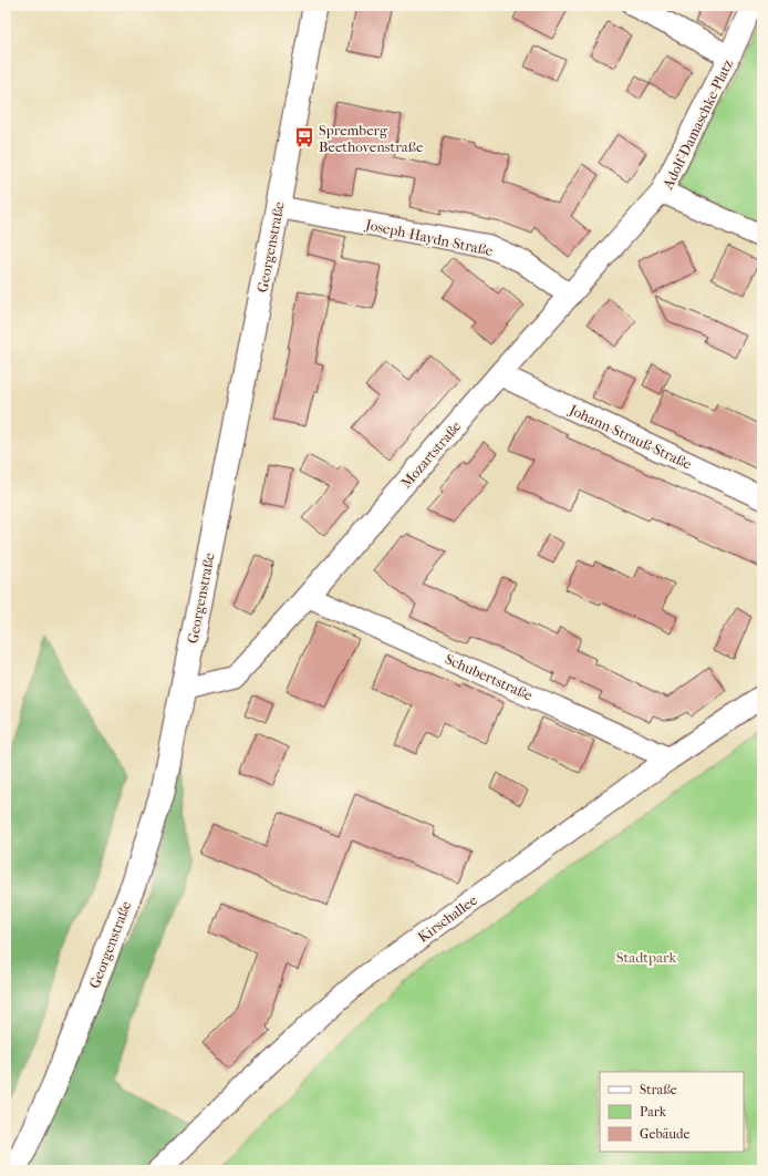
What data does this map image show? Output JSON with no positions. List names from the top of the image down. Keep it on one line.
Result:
{"streets":{"main road":["Georgenstraße"],"street":["Adolf-Damaschke-Platz","Joseph-Haydn-Straße","Johann-Strauß-Straße","Mozartstraße","Schubertstraße","Kirschallee"]},"crossings":[["Adolf-Damaschke-Platz","Mozartstraße"],["Joseph-Haydn-Straße","Georgenstraße"],["Joseph-Haydn-Straße","Mozartstraße"],["Georgenstraße","Mozartstraße"],["Johann-Strauß-Straße","Mozartstraße"],["Mozartstraße","Schubertstraße"],["Schubertstraße","Kirschallee"]],"parks":["Stadtpark"],"places":{"bus stop":["Spremberg Beethovenstraße"]},"legend":["Straße","Park","Gebäude"]}
